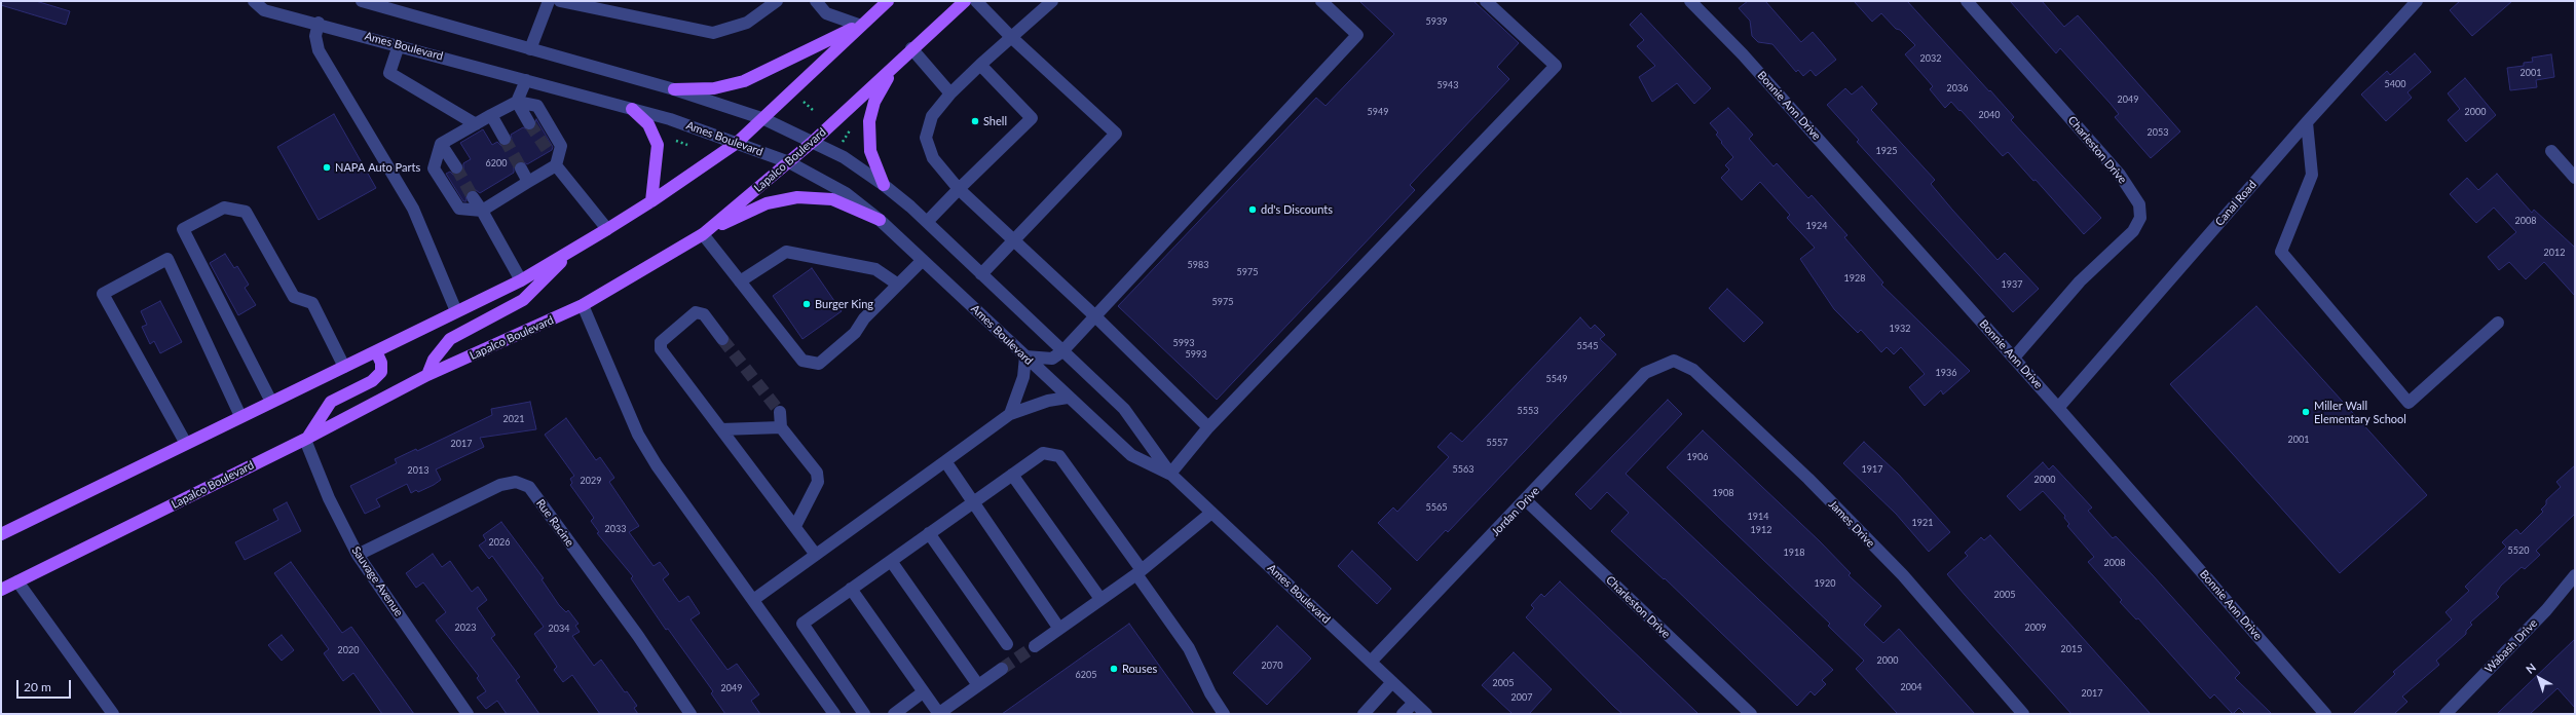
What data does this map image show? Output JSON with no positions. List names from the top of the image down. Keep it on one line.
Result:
{"streets":{"main road":["Lapalco Boulevard"],"street":["Ames Boulevard","Bonnie Ann Drive","Charleston Drive","Canal Road","Jordan Drive","Rue Racine","James Drive","Sauvage Avenue","Wabash Drive"]},"crossings":[["Ames Boulevard","Lapalco Boulevard"],["Ames Boulevard","Jordan Drive"],["Bonnie Ann Drive","Charleston Drive"],["Bonnie Ann Drive","Canal Road"],["Charleston Drive","Jordan Drive"],["Lapalco Boulevard","Sauvage Avenue"],["Jordan Drive","James Drive"],["Rue Racine","Sauvage Avenue"]],"places":["Shell","NAPA Auto Parts","dd's Discounts","Burger King","Miller Wall Elementary School","Rouses"],"house_numbers":["5939","2032","2001","5400","5943","2036","2049","5949","2000","2040","2053","1925","6200","2008","1924","2012","5983","5975","1928","1937","5975","1932","5993","5545","5993","1936","5549","5553","2021","2001","5557","2017","1906","5563","1917","2013","2000","2029","1908","5565","1914","1921","2033","1912","2026","5520","1918","2008","1920","2005","2023","2009","2034","2015","2020","2000","2070","6205","2005","2004","2049","2017","2007"],"scale_bar":"20 m","north":"top left"}
